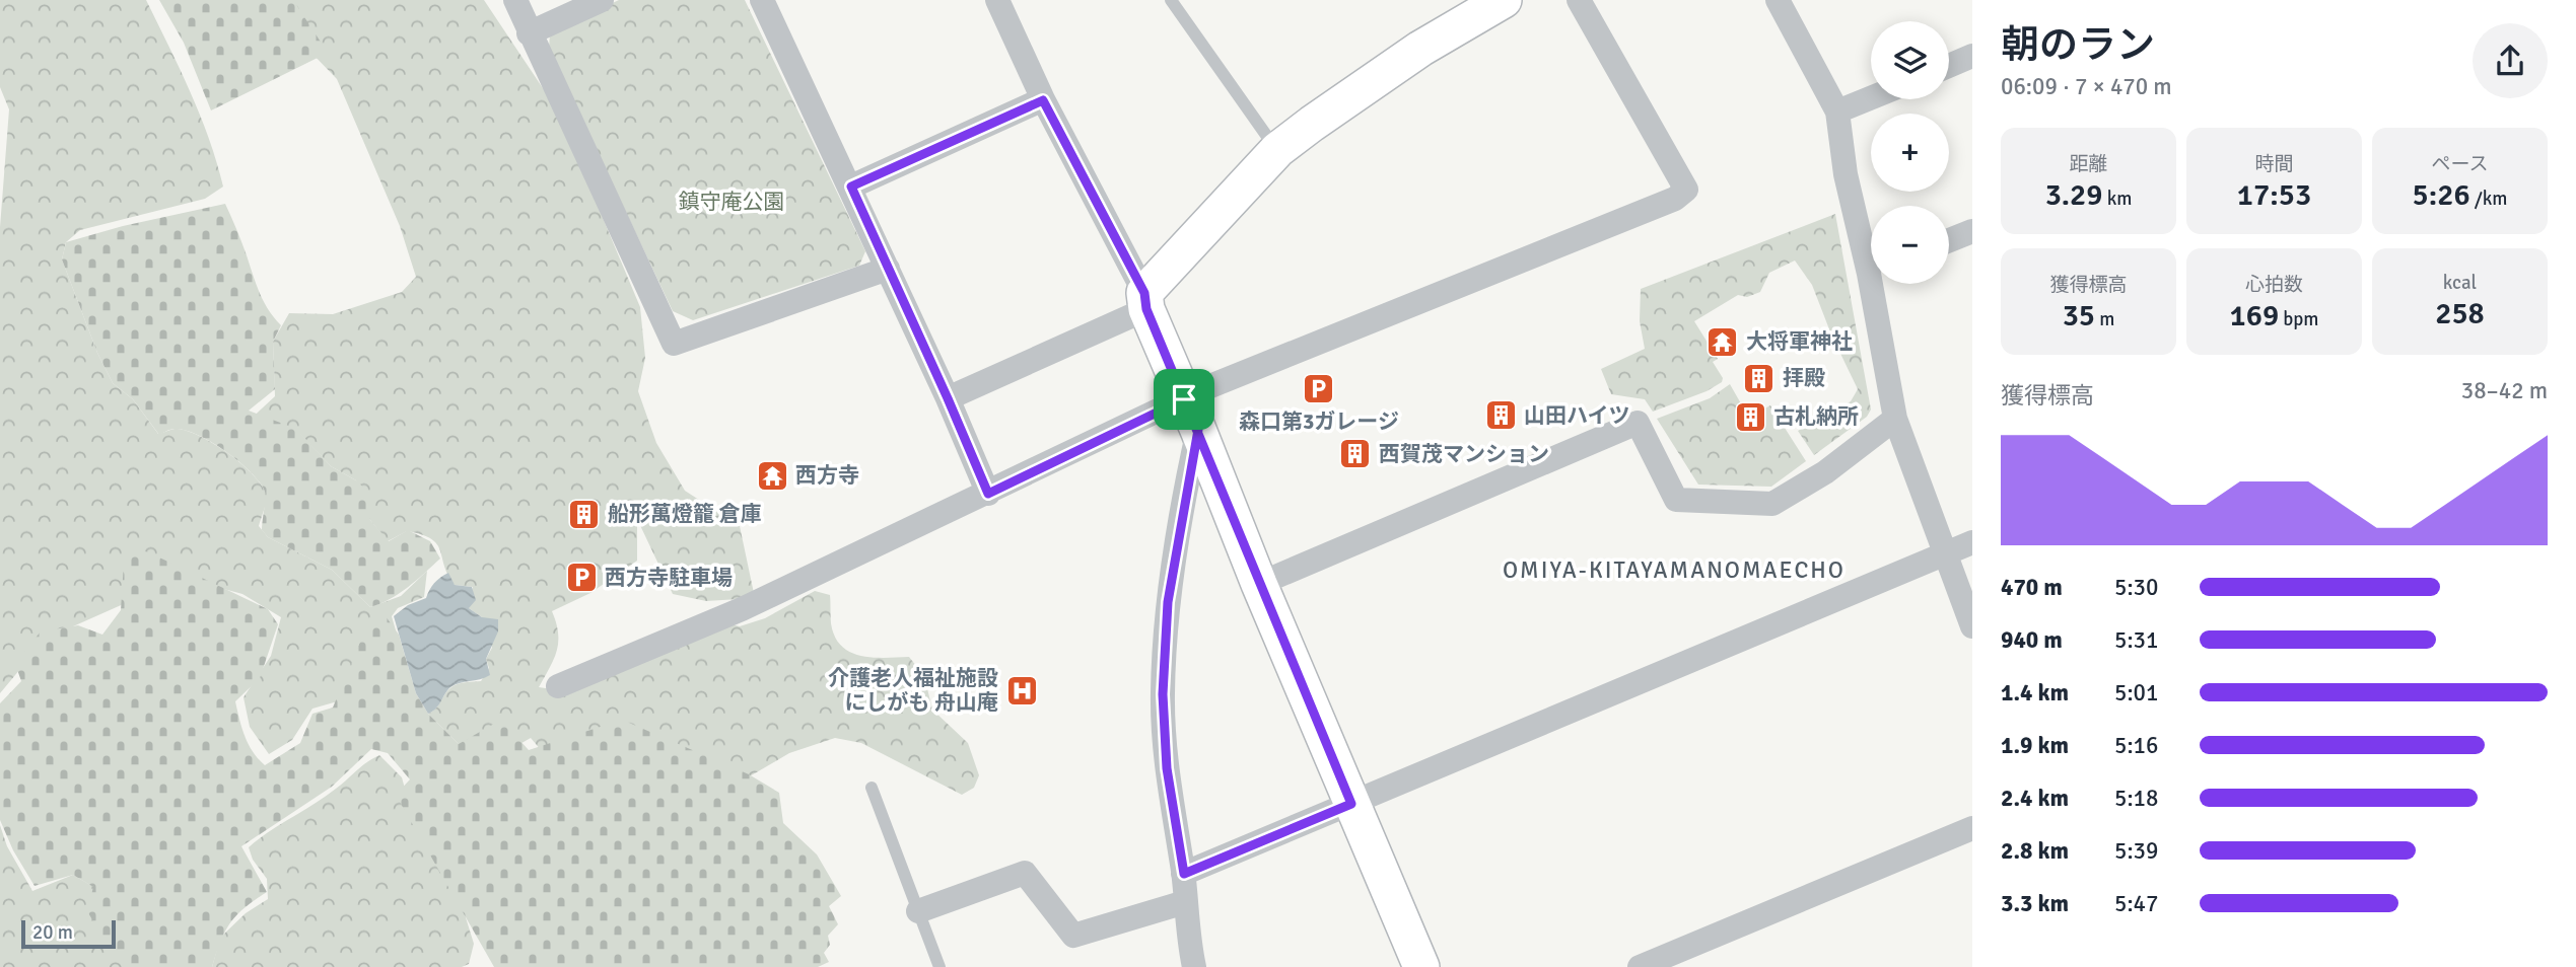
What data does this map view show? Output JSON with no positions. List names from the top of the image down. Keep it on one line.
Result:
{"districts":["OMIYA-KITAYAMANOMAECHO"],"parks":["鎮守庵公園"],"places":{"temple":["大将軍神社","西方寺"],"building":["拝殿","山田ハイツ","古札納所","西賀茂マンション","船形萬燈籠 倉庫"],"parking":["森口第3ガレージ","西方寺駐車場"],"hospital":["介護老人福祉施設 にしがも 舟山庵"]},"scale_bar":"20 m","page":{"heading":["朝のラン","06:09 · 7 × 470 m"],"map_buttons":["+","−"],"stats":[["距離","3.29 km"],["時間","17:53"],["ペース","5:26 /km"],["獲得標高","35 m"],["心拍数","169 bpm"],["kcal","258"]],"chart":["獲得標高","38–42 m"],"list":[{"name":"470 m","note":"5:30"},{"name":"940 m","note":"5:31"},{"name":"1.4 km","note":"5:01"},{"name":"1.9 km","note":"5:16"},{"name":"2.4 km","note":"5:18"},{"name":"2.8 km","note":"5:39"},{"name":"3.3 km","note":"5:47"}],"scale":"20 m"}}
